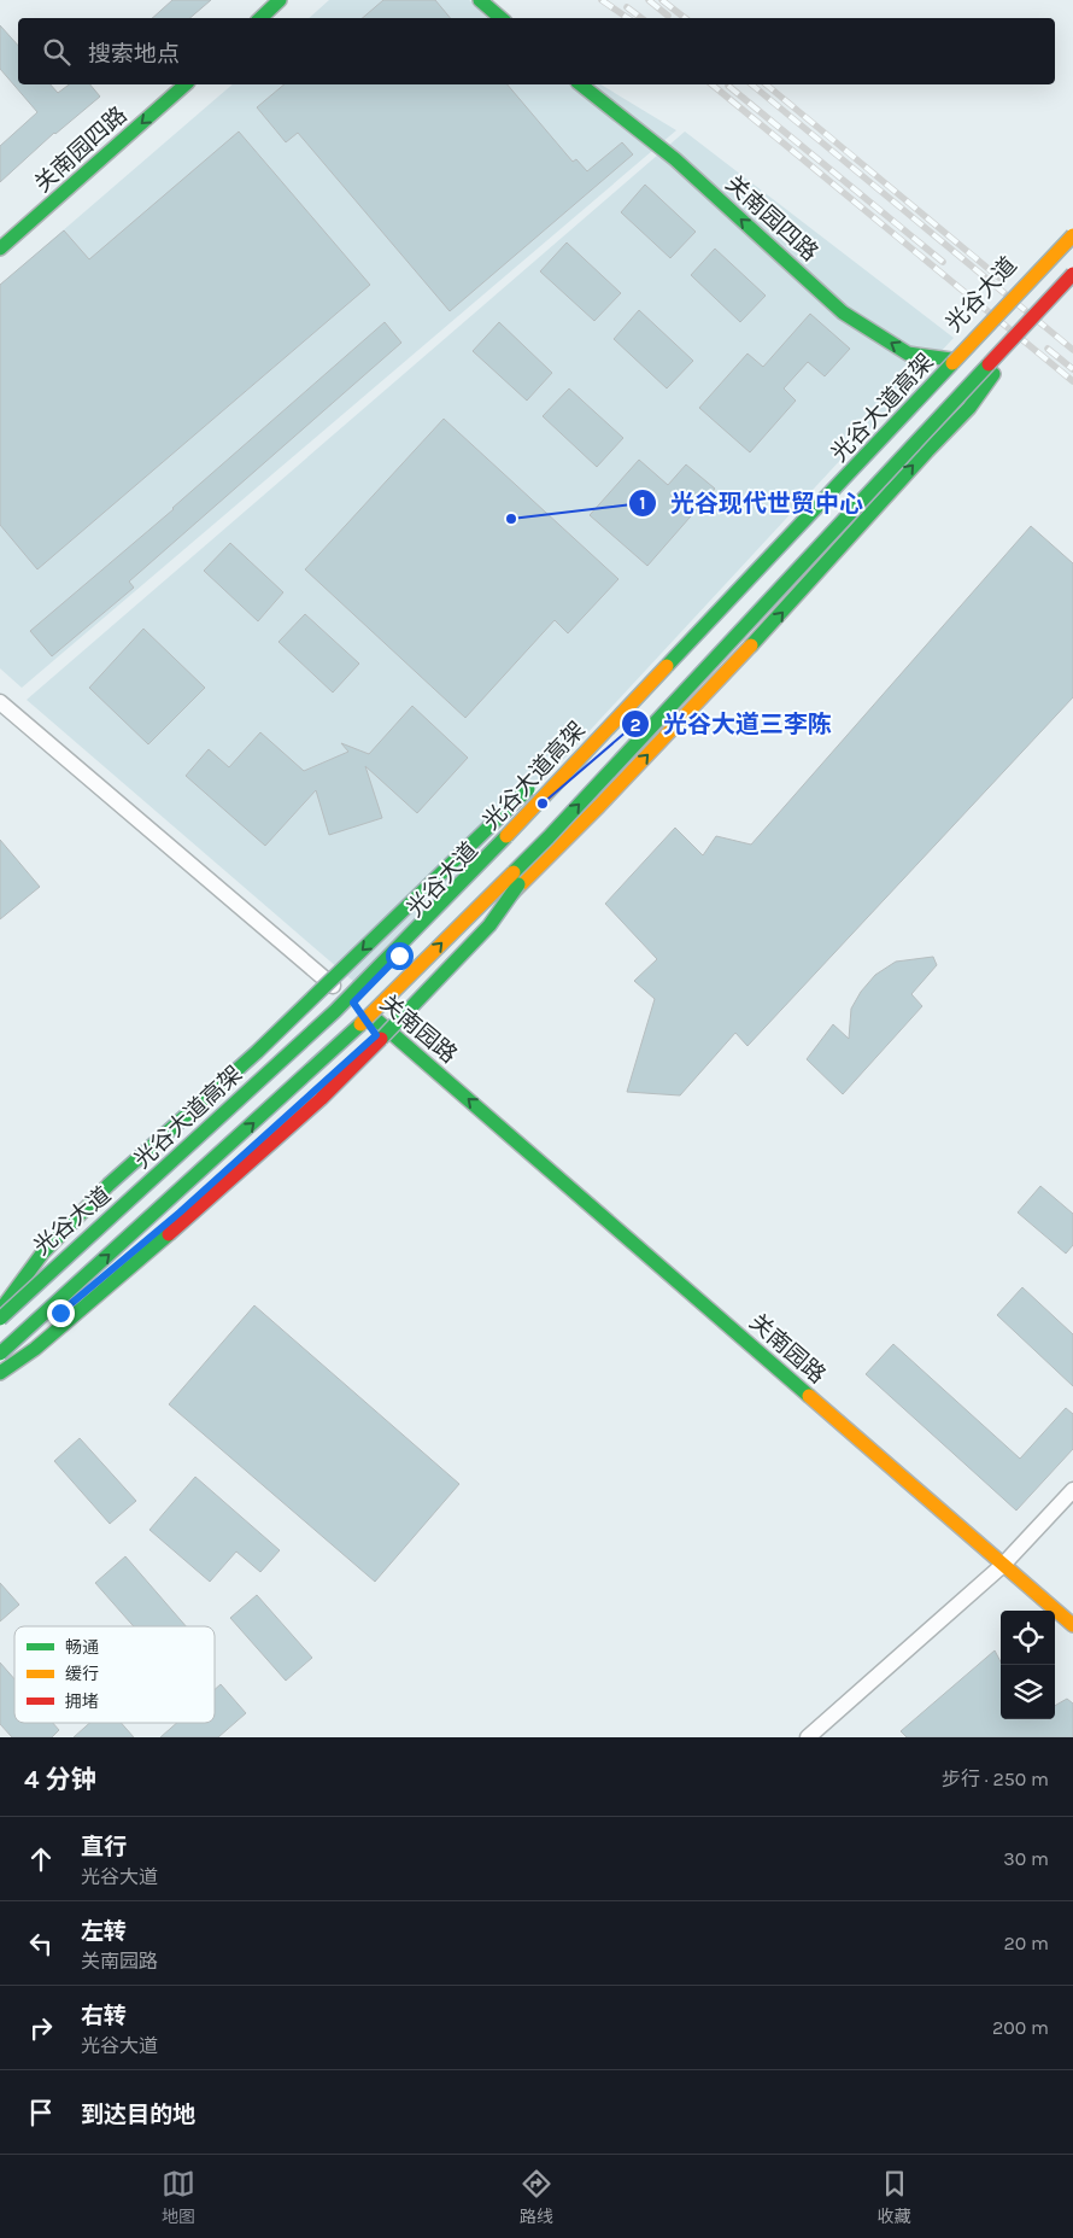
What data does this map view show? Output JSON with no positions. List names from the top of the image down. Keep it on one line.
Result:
{"streets":{"main road":["关南园四路","光谷大道","光谷大道高架","关南园路"]},"crossings":[["关南园四路","光谷大道"],["光谷大道","关南园路"]],"places":["光谷现代世贸中心","光谷大道三李陈"],"legend":["畅通","缓行","拥堵"],"page":{"search":"搜索地点","heading":["4 分钟","步行 · 250 m"],"list":[["直行","光谷大道","30 m"],["左转","关南园路","20 m"],["右转","光谷大道","200 m"],"到达目的地"],"nav":["地图","路线","收藏"]}}
